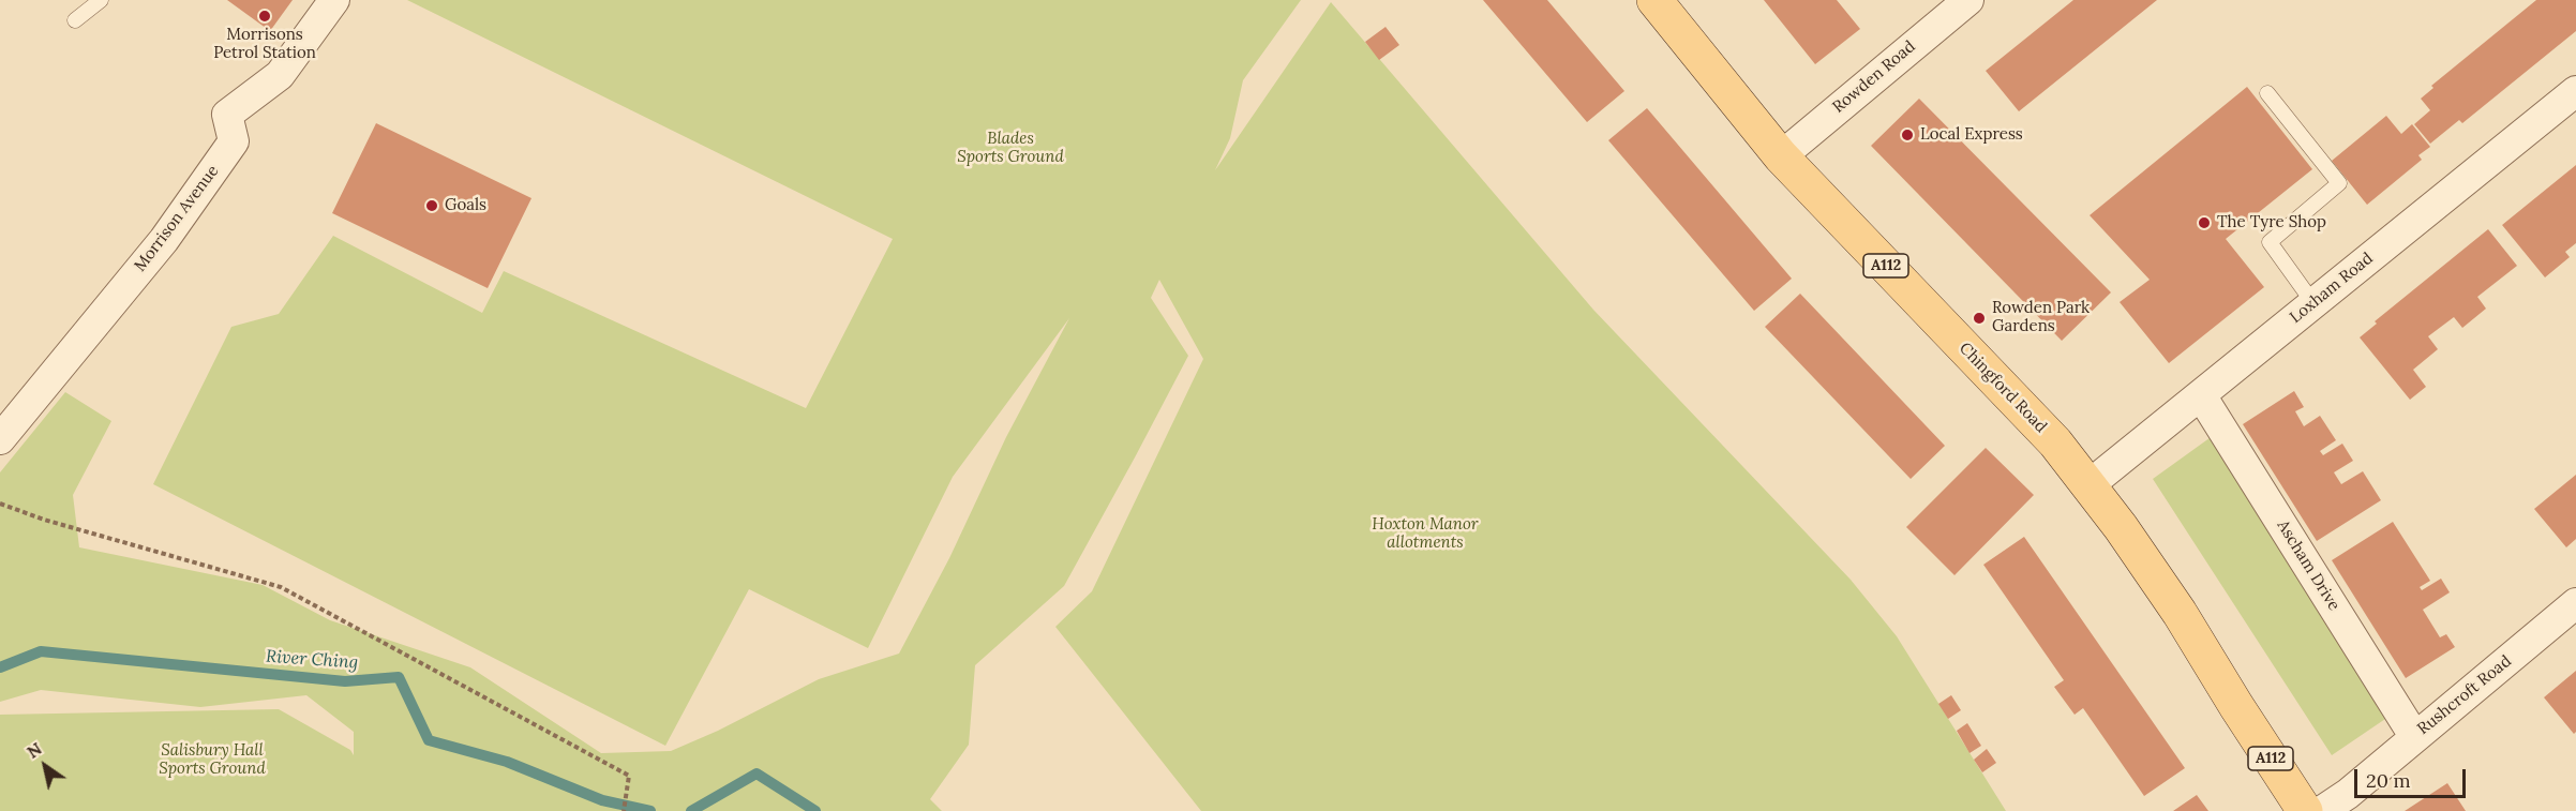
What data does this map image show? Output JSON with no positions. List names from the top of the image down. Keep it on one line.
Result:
{"streets":{"main road":["A112","Chingford Road"],"street":["Rowden Road","Morrison Avenue","Loxham Road","Ascham Drive","Rushcroft Road"]},"crossings":[["Rowden Road","Chingford Road"],["Loxham Road","Chingford Road"],["Loxham Road","Ascham Drive"],["Ascham Drive","Rushcroft Road"]],"water":["River Ching"],"parks":["Blades Sports Ground","Hoxton Manor allotments","Salisbury Hall Sports Ground"],"places":["Morrisons Petrol Station","Local Express","Goals","The Tyre Shop","Rowden Park Gardens"],"scale_bar":"20 m","north":"top left"}
